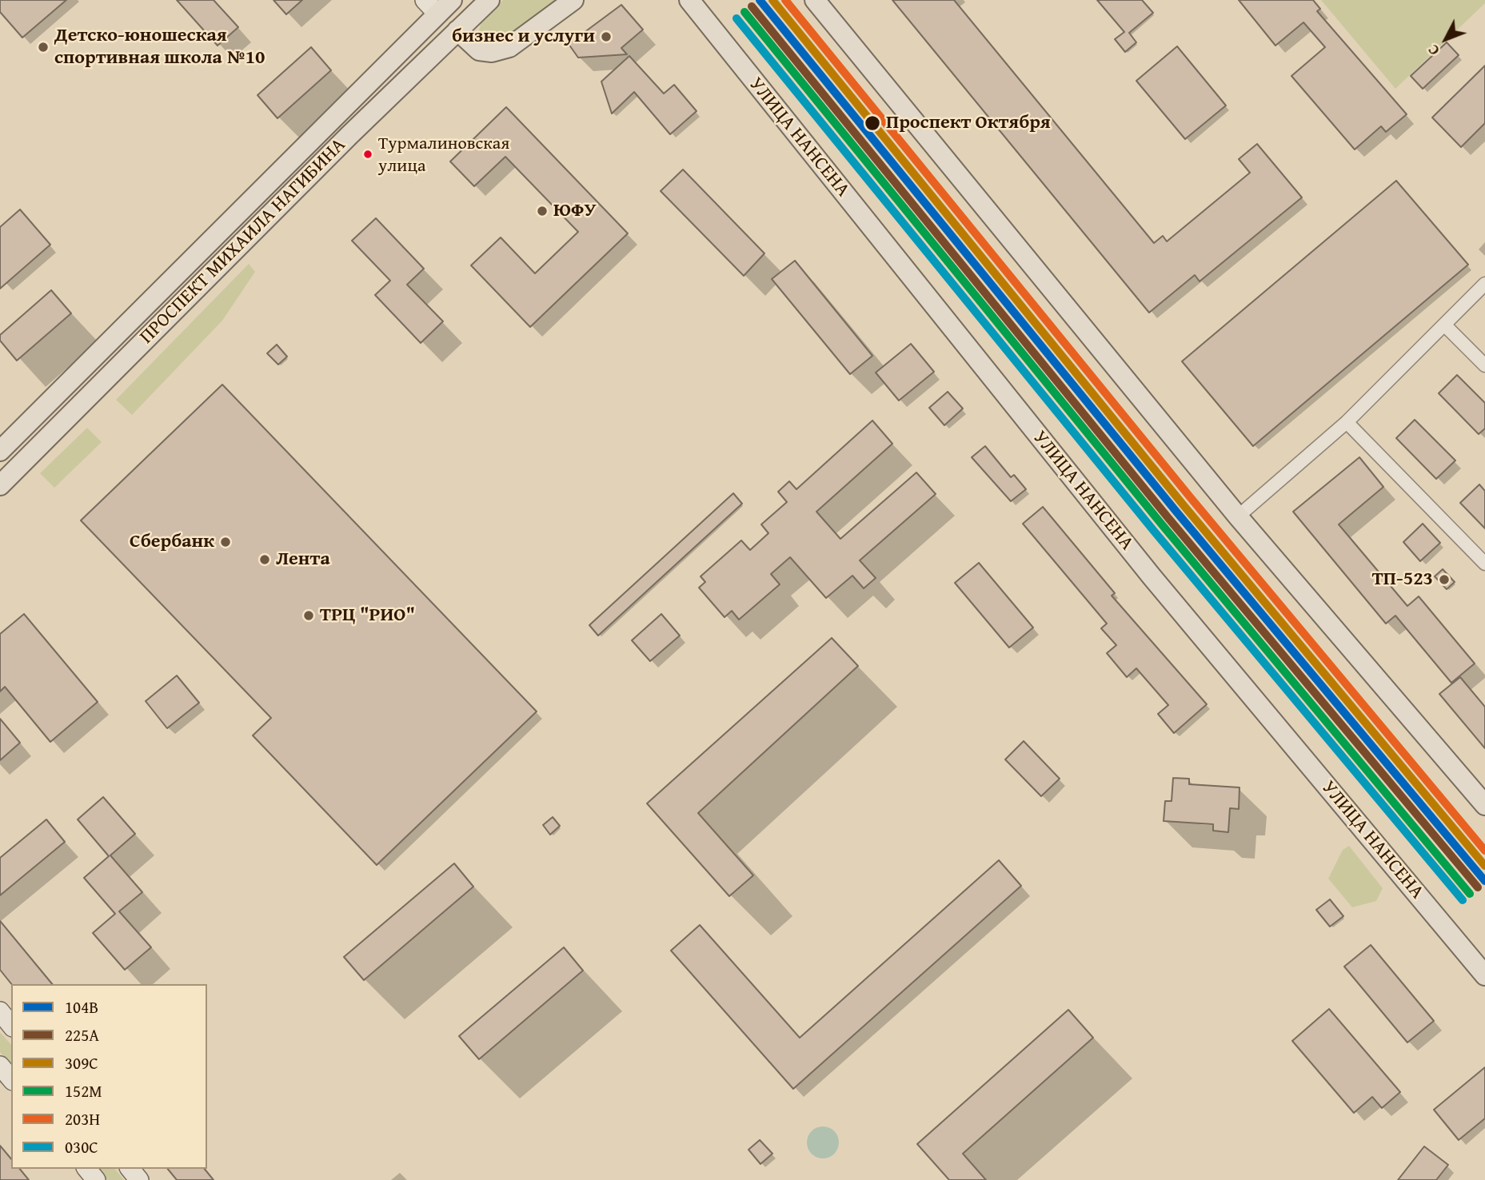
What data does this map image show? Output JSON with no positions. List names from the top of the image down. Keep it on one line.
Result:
{"streets":{"main road":["УЛИЦА НАНСЕНА","ПРОСПЕКТ МИХАИЛА НАГИБИНА"]},"places":["бизнес и услуги","Детско-юношеская спортивная школа №10","Проспект Октября","Турмалиновская улица","ЮФУ","Сбербанк","Лента","ТП-523","ТРЦ \"РИО\""],"lines":["transit line 104В","transit line 309С","transit line 203Н","transit line 225А","transit line 152М","transit line 030C"],"legend":["104В","225А","309С","152М","203Н","030C"],"north":"bottom left"}
